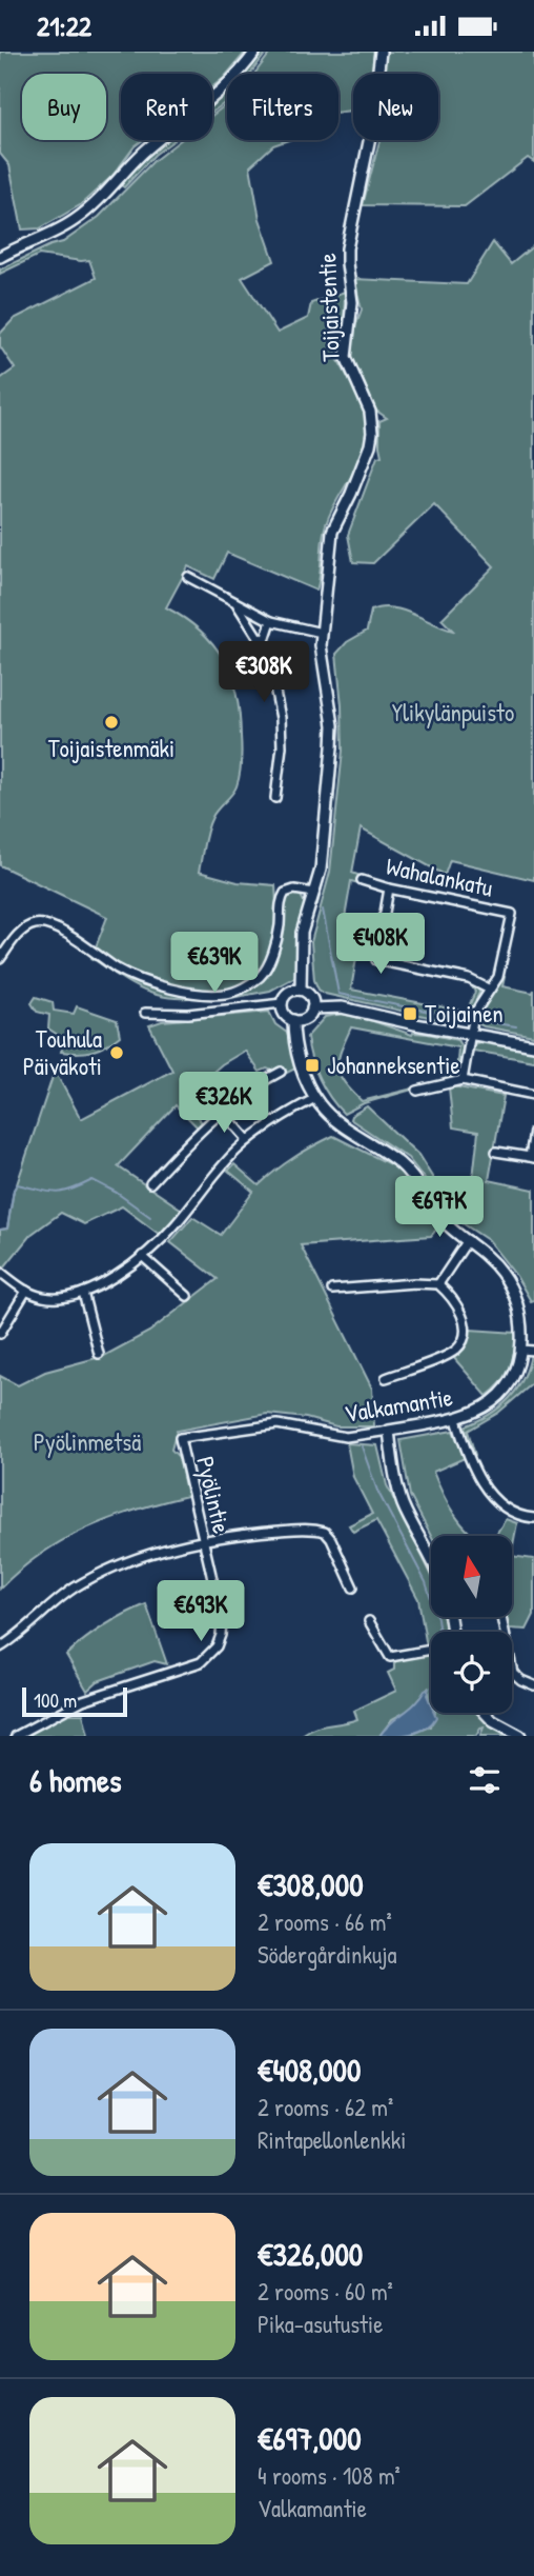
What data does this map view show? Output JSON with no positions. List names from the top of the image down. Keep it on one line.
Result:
{"streets":{"street":["Toijaistentie","Wahalankatu","Valkamantie","Pyölintie"]},"crossings":[["Toijaistentie","Valkamantie"],["Valkamantie","Pyölintie"]],"parks":["Ylikylänpuisto","Pyölinmetsä"],"places":{"other":["Toijaistenmäki","Touhula Päiväkoti"],"transit":["Toijainen","Johanneksentie"]},"scale_bar":"100 m","north":"top","page":{"status":"21:22","chip":["Buy","Rent","Filters","New"],"price":["€308K","€408K","€639K","€326K","€697K","€693K"],"scale":"100 m","heading":"6 homes","list":[{"name":"€308,000","note":"2 rooms · 66 m² · Södergårdinkuja"},{"name":"€408,000","note":"2 rooms · 62 m² · Rintapellonlenkki"},{"name":"€326,000","note":"2 rooms · 60 m² · Pika-asutustie"},{"name":"€697,000","note":"4 rooms · 108 m² · Valkamantie"}]}}
